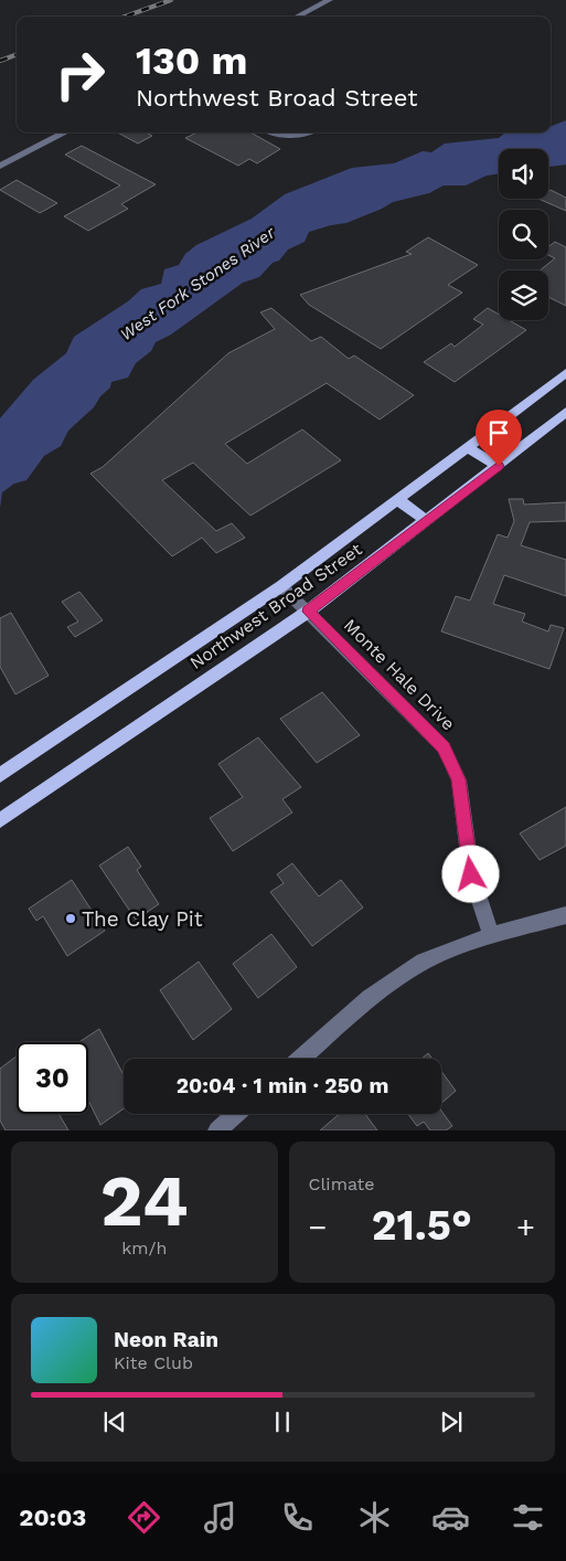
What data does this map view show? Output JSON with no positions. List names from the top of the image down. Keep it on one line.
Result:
{"streets":{"main road":["Northwest Broad Street"],"street":["Monte Hale Drive"]},"crossings":[["Northwest Broad Street","Monte Hale Drive"]],"water":["West Fork Stones River"],"places":["The Clay Pit"],"page":{"turn":["130 m","Northwest Broad Street"],"limit":"30","trip":"20:04 · 1 min · 250 m","tile":[["24","km/h"],"Climate"],"heat":["−","21.5°","+"],"song":["Neon Rain","Kite Club"],"tabs":"20:03"}}
